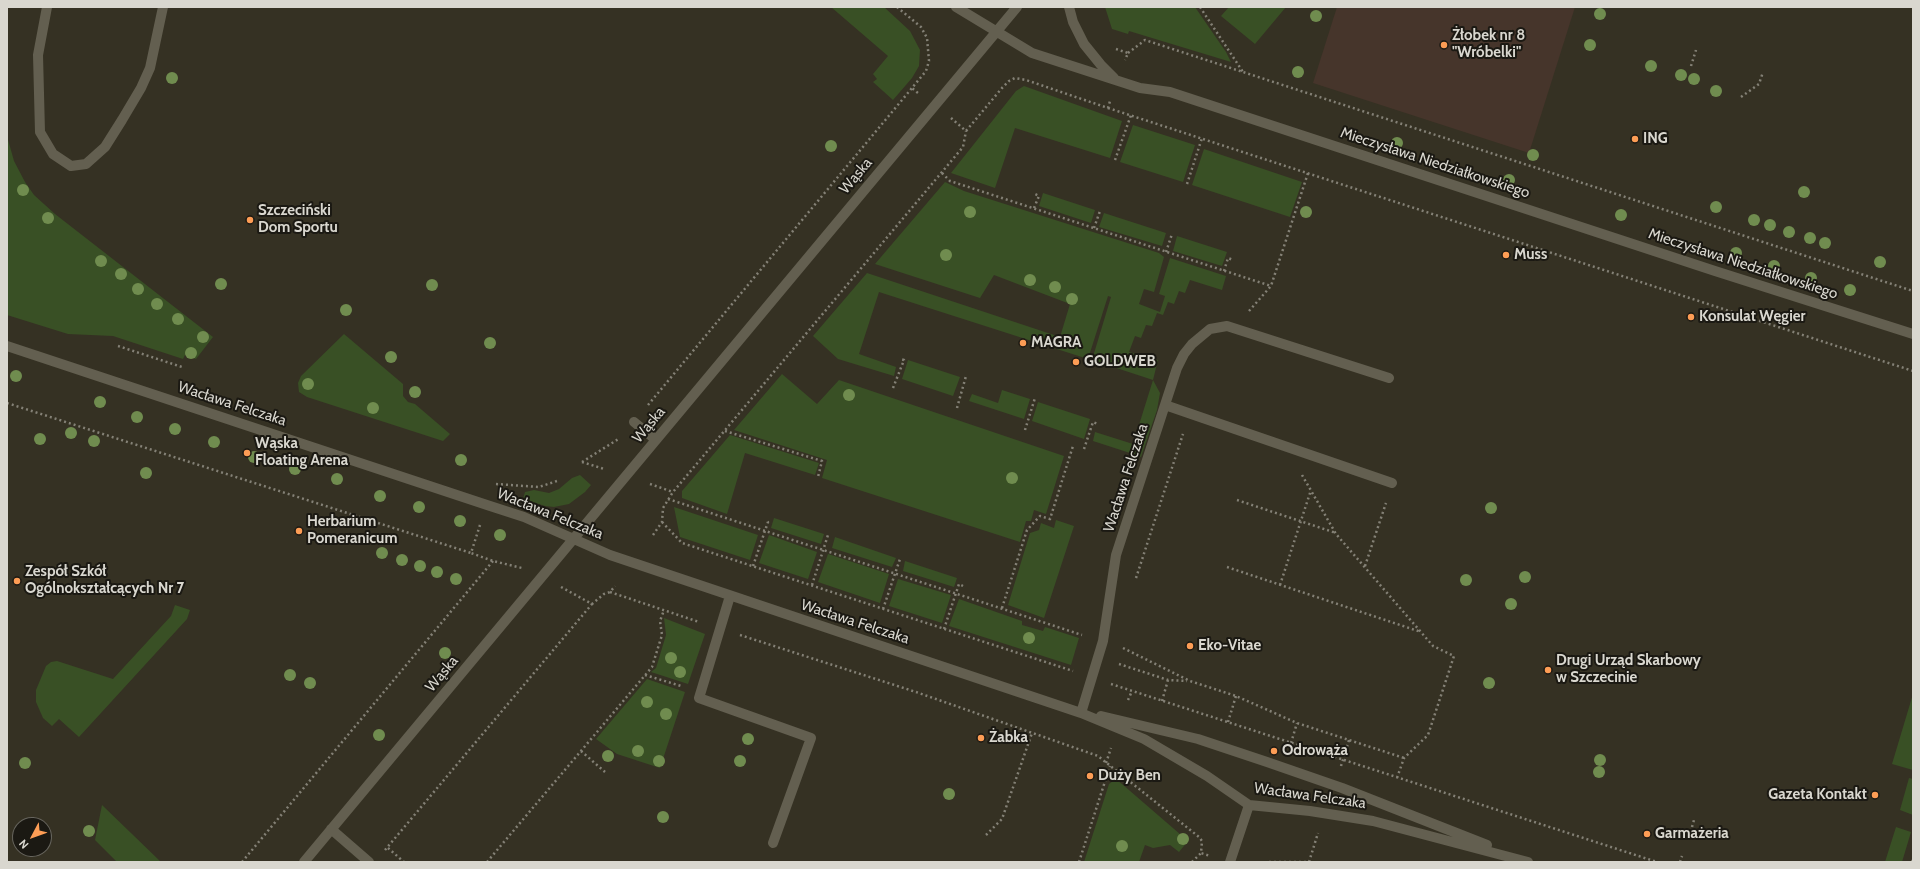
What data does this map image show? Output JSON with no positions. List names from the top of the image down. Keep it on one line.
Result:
{"streets":{"street":["Mieczysława Niedziałkowskiego","Wąska","Wacława Felczaka"]},"crossings":[["Mieczysława Niedziałkowskiego","Wąska"],["Wąska","Wacława Felczaka"]],"places":["Żłobek nr 8 \"Wróbelki\"","ING","Szczeciński Dom Sportu","Muss","Konsulat Węgier","MAGRA","GOLDWEB","Wąska Floating Arena","Herbarium Pomeranicum","Zespół Szkół Ogólnokształcących Nr 7","Eko-Vitae","Drugi Urząd Skarbowy w Szczecinie","Żabka","Odrowąża","Duży Ben","Gazeta Kontakt","Garmażeria"],"north":"bottom left"}
